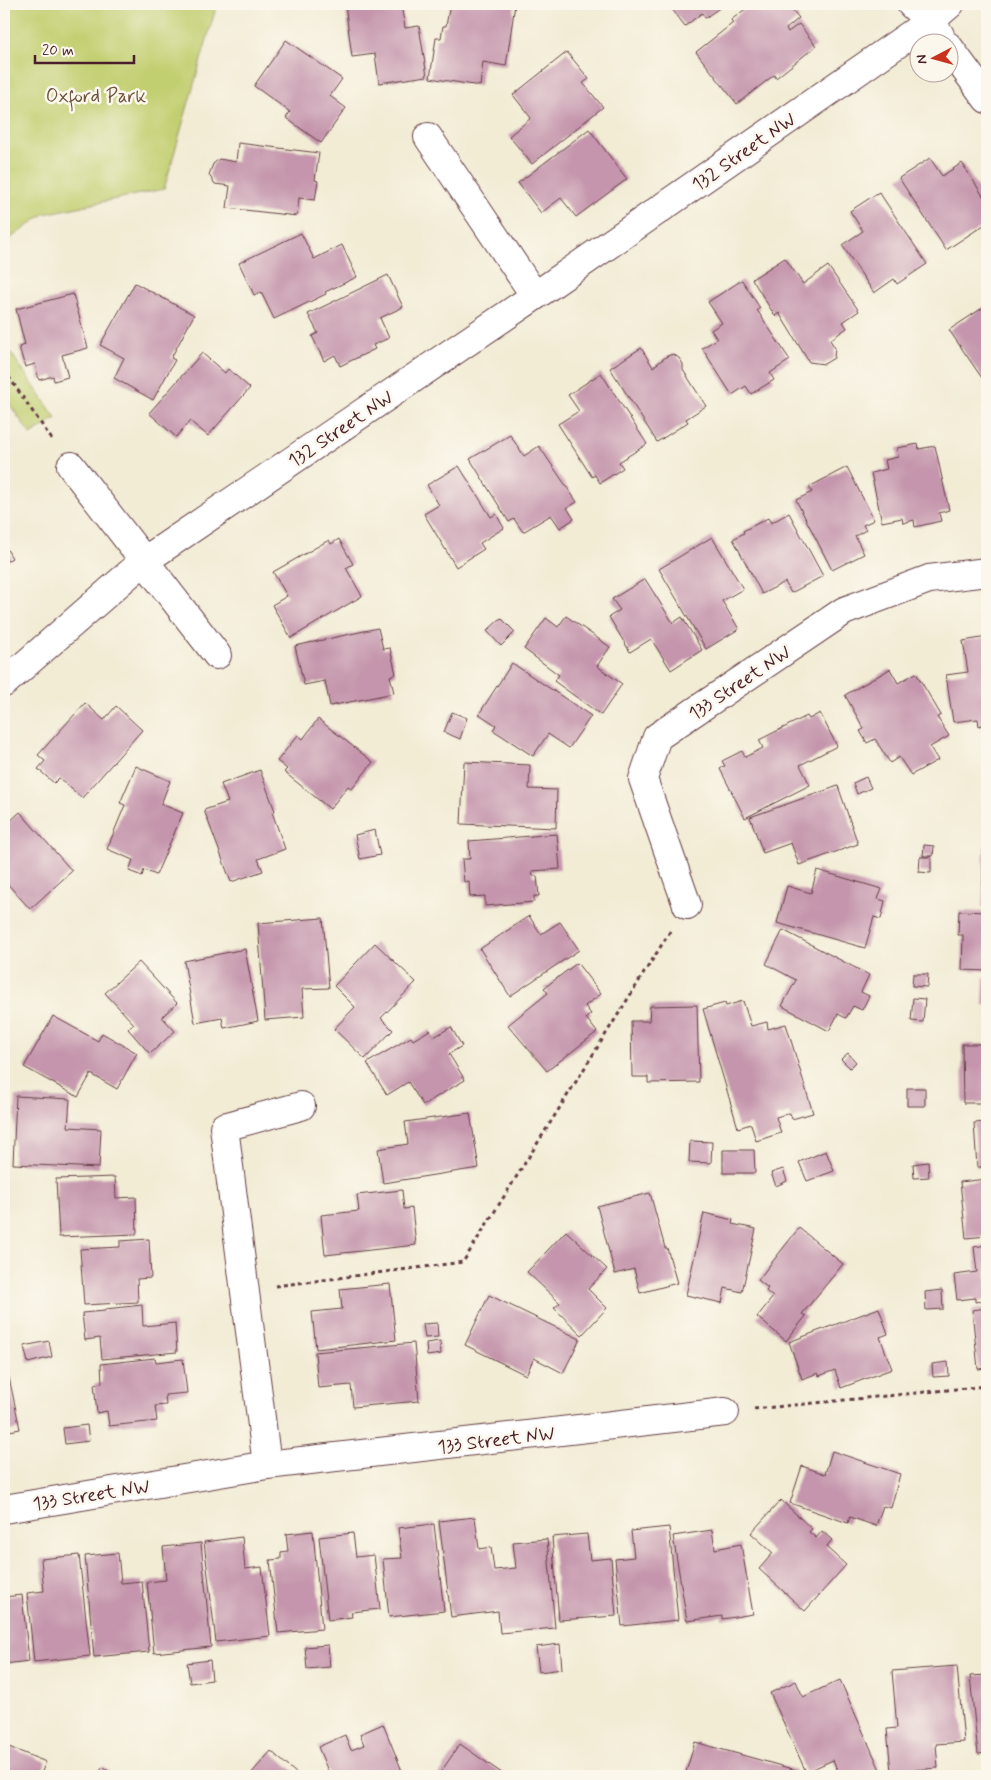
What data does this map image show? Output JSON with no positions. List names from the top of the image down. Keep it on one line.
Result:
{"streets":{"street":["132 Street NW","133 Street NW"]},"parks":["Oxford Park"],"scale_bar":"20 m","north":"left"}
